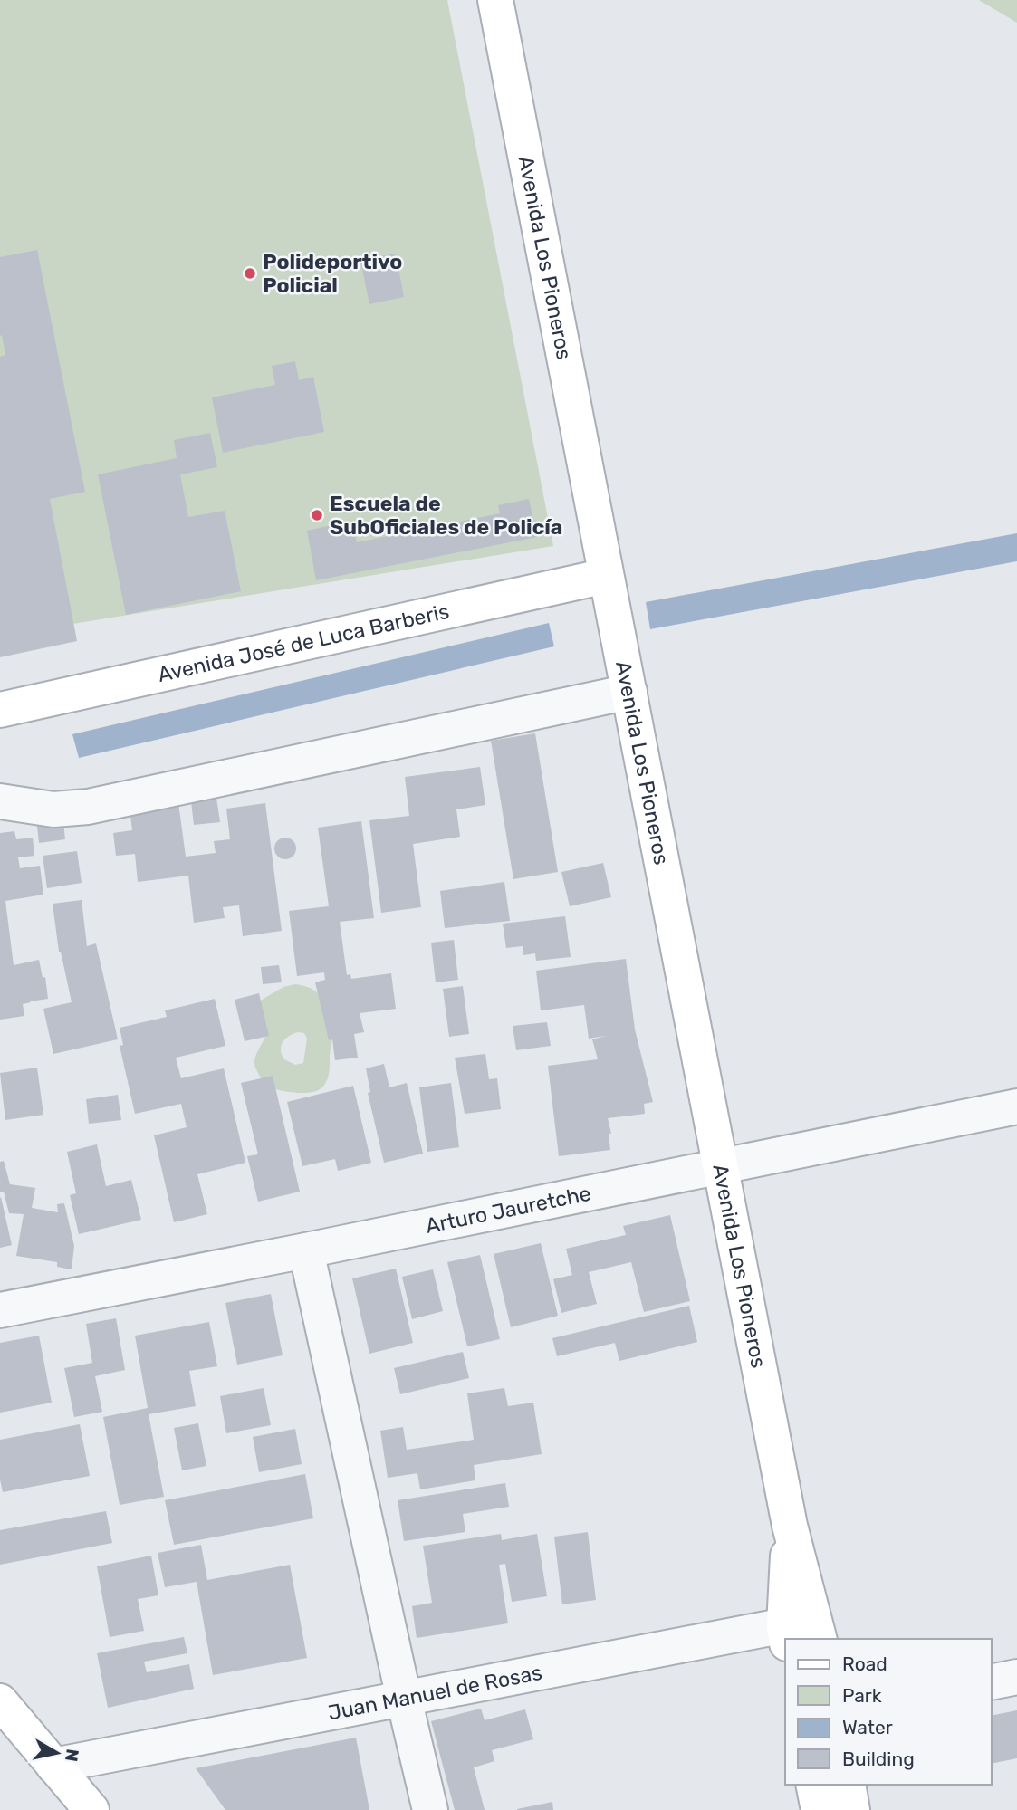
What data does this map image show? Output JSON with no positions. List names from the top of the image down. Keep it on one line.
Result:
{"streets":{"main road":["Avenida Los Pioneros","Avenida José de Luca Barberis"],"street":["Arturo Jauretche","Juan Manuel de Rosas"]},"crossings":[["Avenida Los Pioneros","Avenida José de Luca Barberis"],["Avenida Los Pioneros","Arturo Jauretche"],["Avenida Los Pioneros","Juan Manuel de Rosas"]],"places":["Polideportivo Policial","Escuela de SubOficiales de Policía"],"legend":["Road","Park","Water","Building"],"north":"right"}
